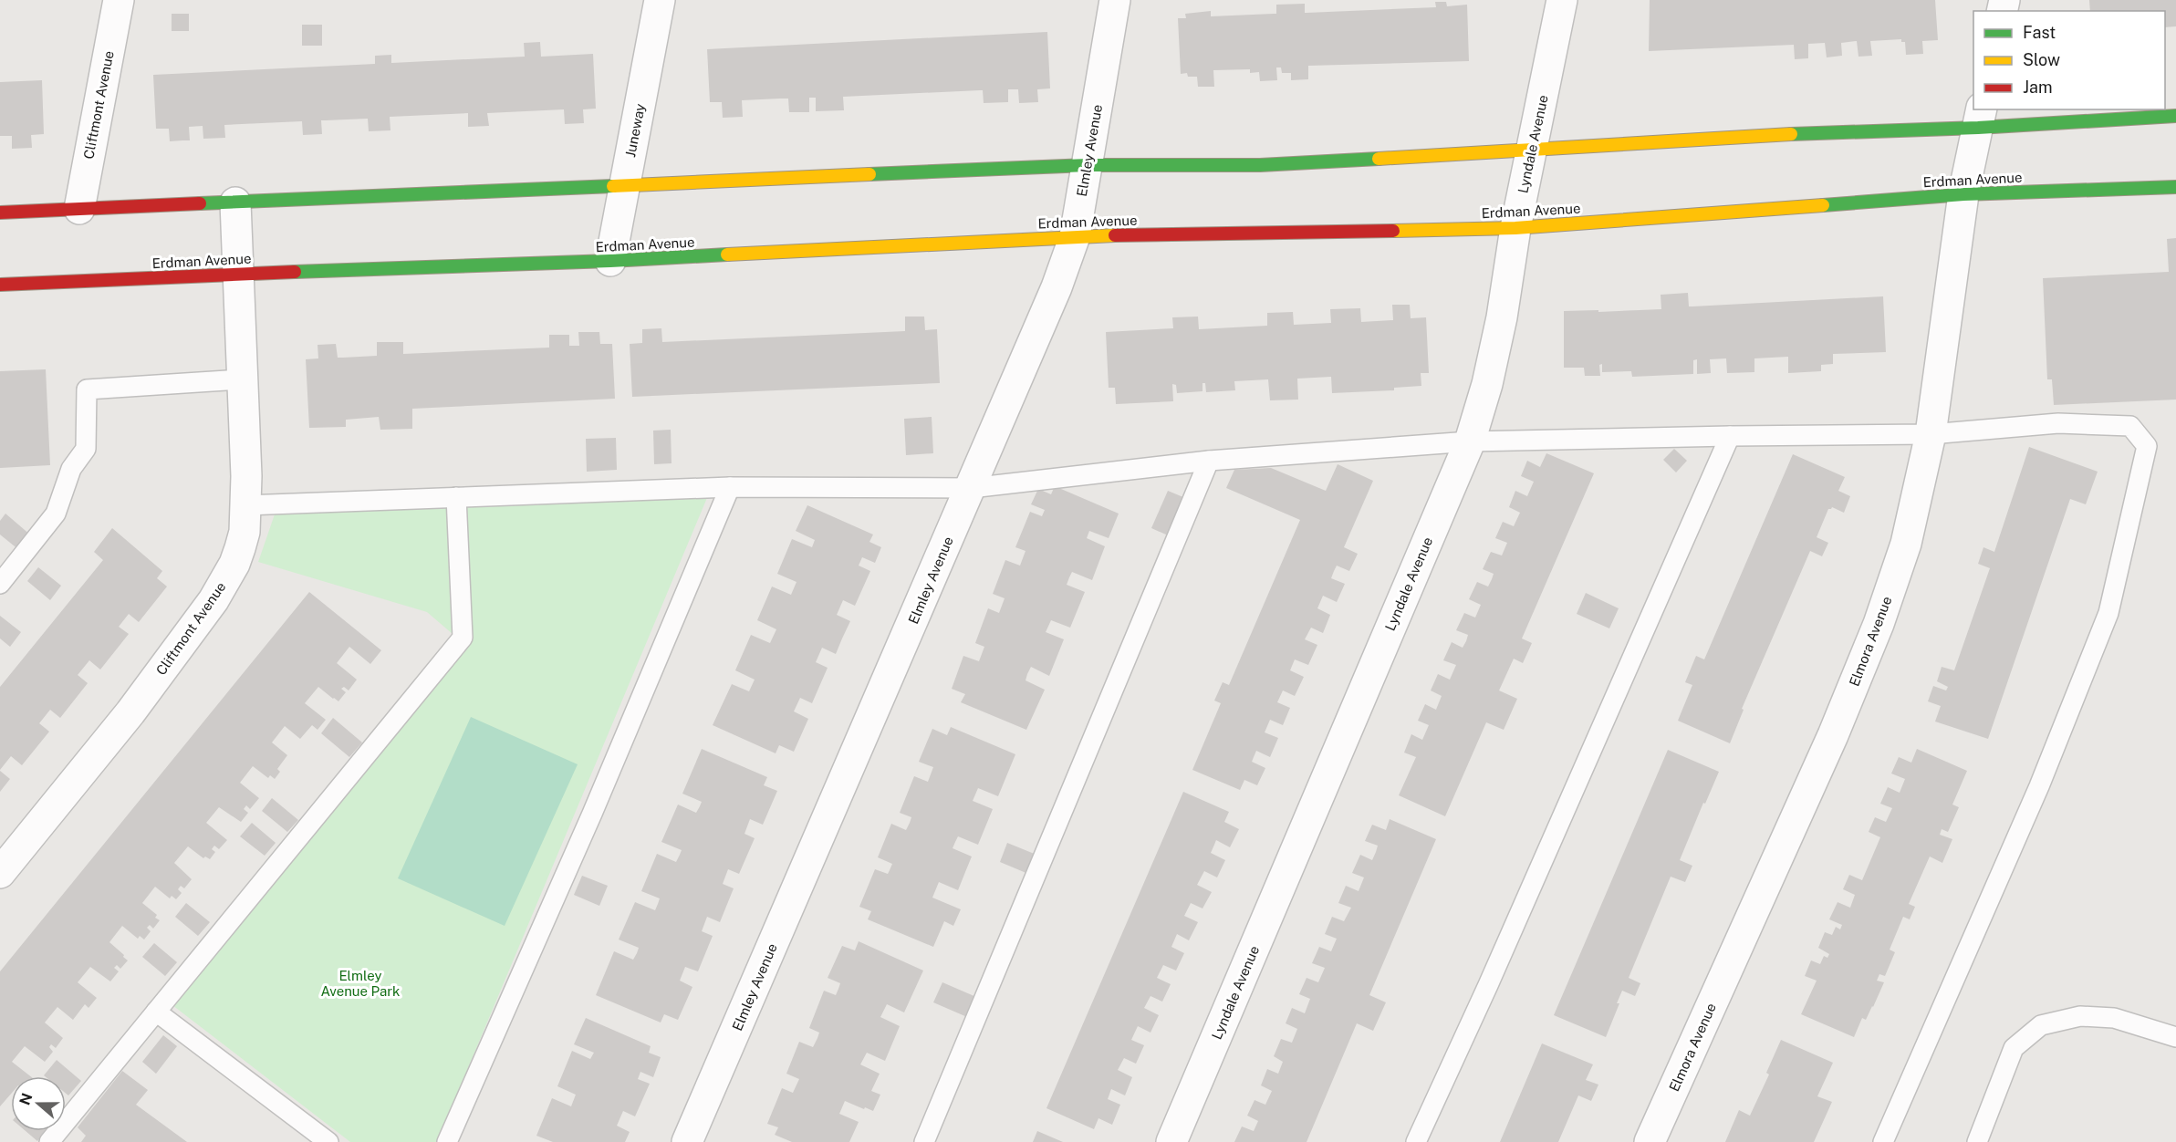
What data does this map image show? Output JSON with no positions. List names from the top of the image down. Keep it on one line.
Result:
{"streets":{"main road":["Erdman Avenue"],"street":["Cliftmont Avenue","Juneway","Lyndale Avenue","Elmley Avenue","Elmora Avenue"]},"crossings":[["Cliftmont Avenue","Erdman Avenue"],["Juneway","Erdman Avenue"],["Lyndale Avenue","Erdman Avenue"],["Elmley Avenue","Erdman Avenue"],["Erdman Avenue","Elmora Avenue"]],"parks":["Elmley Avenue Park"],"legend":["Fast","Slow","Jam"],"north":"left"}
